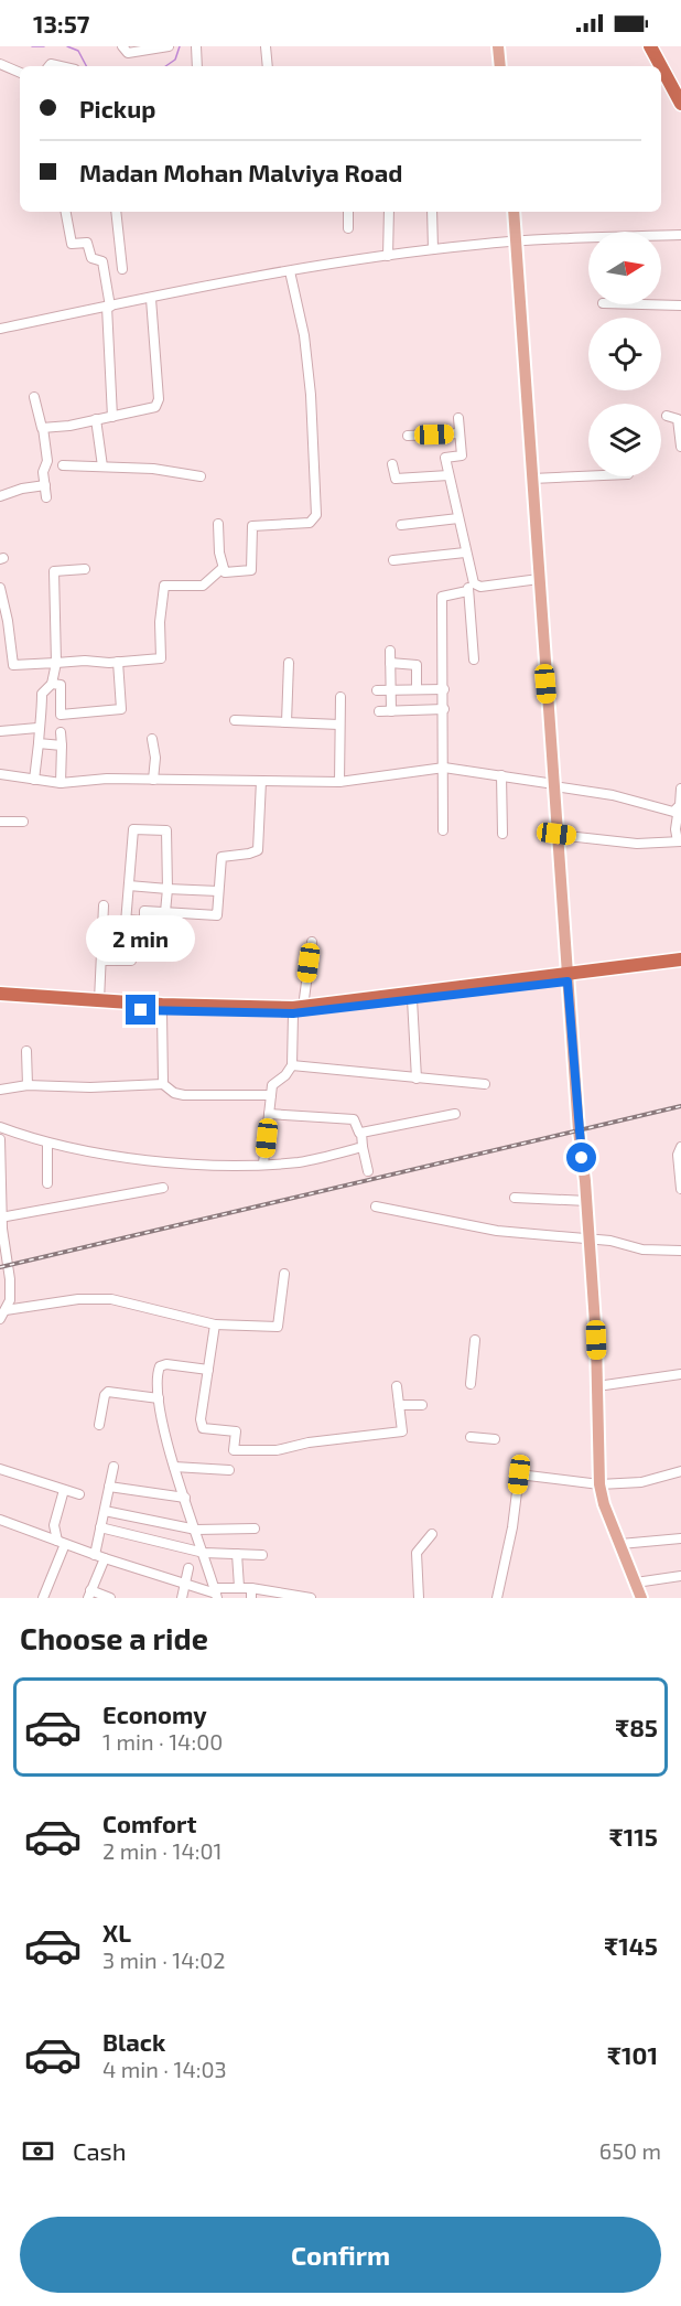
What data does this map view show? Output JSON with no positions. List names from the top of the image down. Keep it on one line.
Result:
{"north":"right","page":{"status":"13:57","banner":["Pickup","Madan Mohan Malviya Road"],"bubble":"2 min","heading":"Choose a ride","list":[{"name":"Economy","note":"1 min · 14:00","value":"₹85"},{"name":"Comfort","note":"2 min · 14:01","value":"₹115"},{"name":"XL","note":"3 min · 14:02","value":"₹145"},{"name":"Black","note":"4 min · 14:03","value":"₹101"}],"pay":["Cash","650 m"],"buttons":"Confirm"}}
